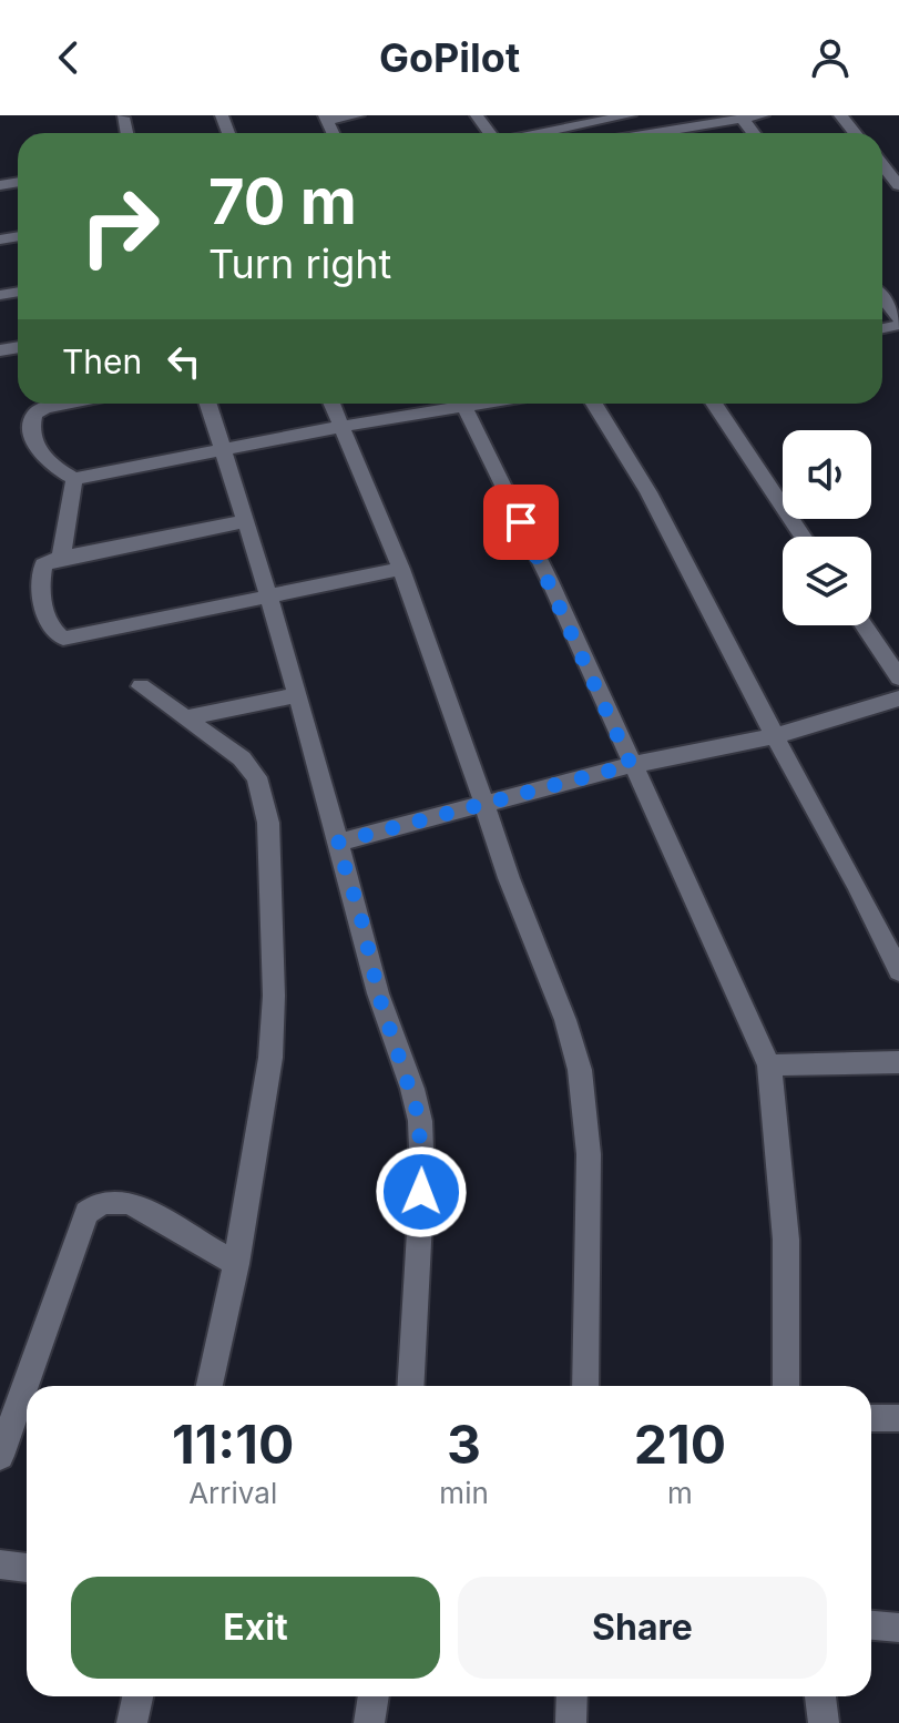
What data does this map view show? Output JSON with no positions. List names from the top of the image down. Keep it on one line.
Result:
{"page":{"header":"GoPilot","turn":["70 m","Turn right"],"then":"Then","eta":["11:10","Arrival","3","min","210","m"],"buttons":["Exit","Share"]}}
